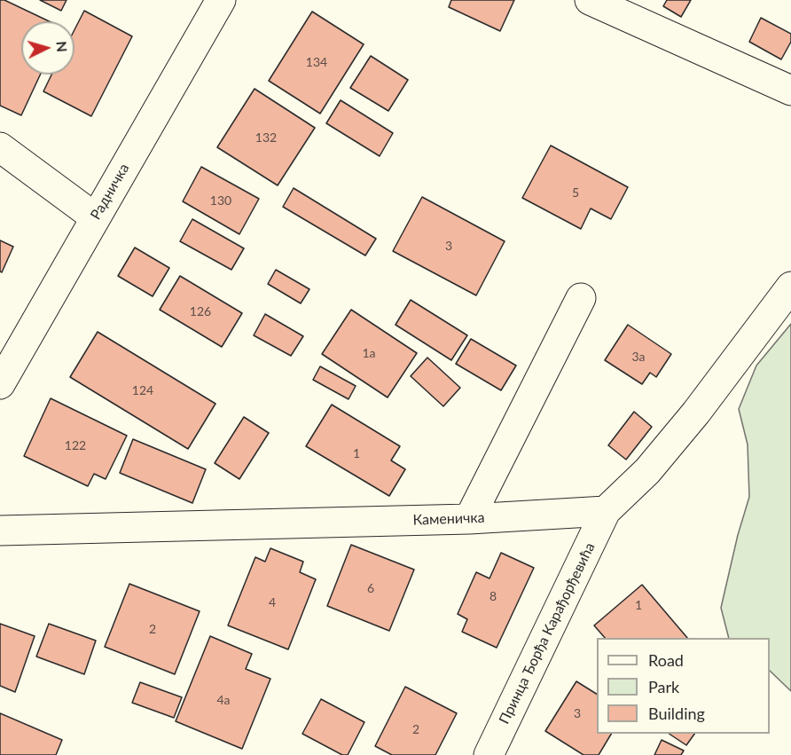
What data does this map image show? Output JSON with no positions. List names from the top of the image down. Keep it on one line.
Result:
{"streets":{"street":["Радничка","Каменичка","Принца Ђорђа Карађорђевића"]},"crossings":[["Каменичка","Принца Ђорђа Карађорђевића"]],"house_numbers":["134","132","5","130","3","126","1a","3a","124","122","1","6","8","4","1","2","4a","3","2"],"legend":["Road","Park","Building"],"north":"right"}
